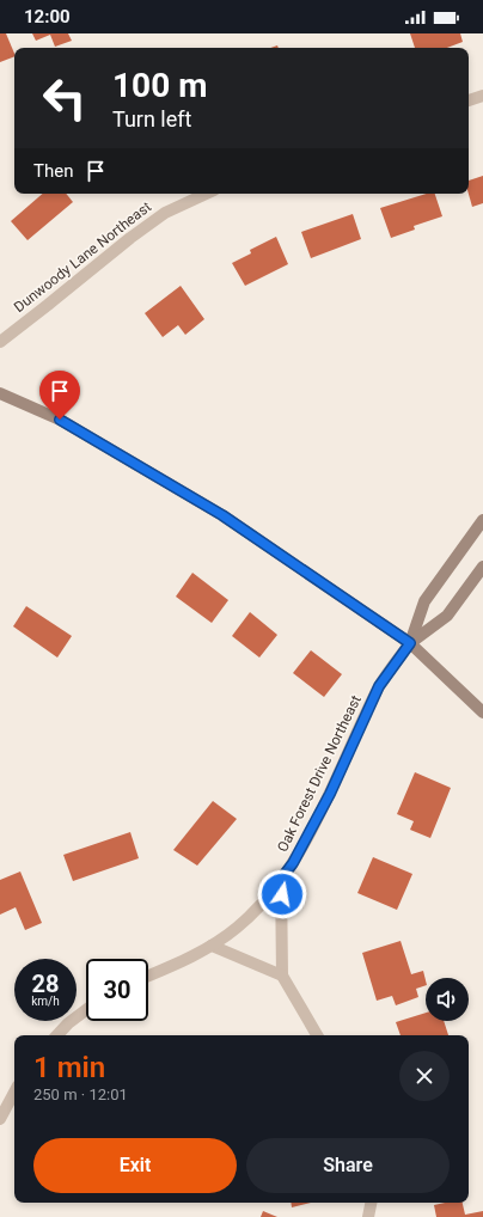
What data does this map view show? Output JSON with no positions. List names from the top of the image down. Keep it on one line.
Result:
{"streets":{"street":["Dunwoody Lane Northeast","Oak Forest Drive Northeast"]},"page":{"status":"12:00","turn":["100 m","Turn left"],"then":"Then","speed":"28 km/h","limit":"30","heading":["1 min","250 m · 12:01"],"buttons":["Exit","Share"]}}
